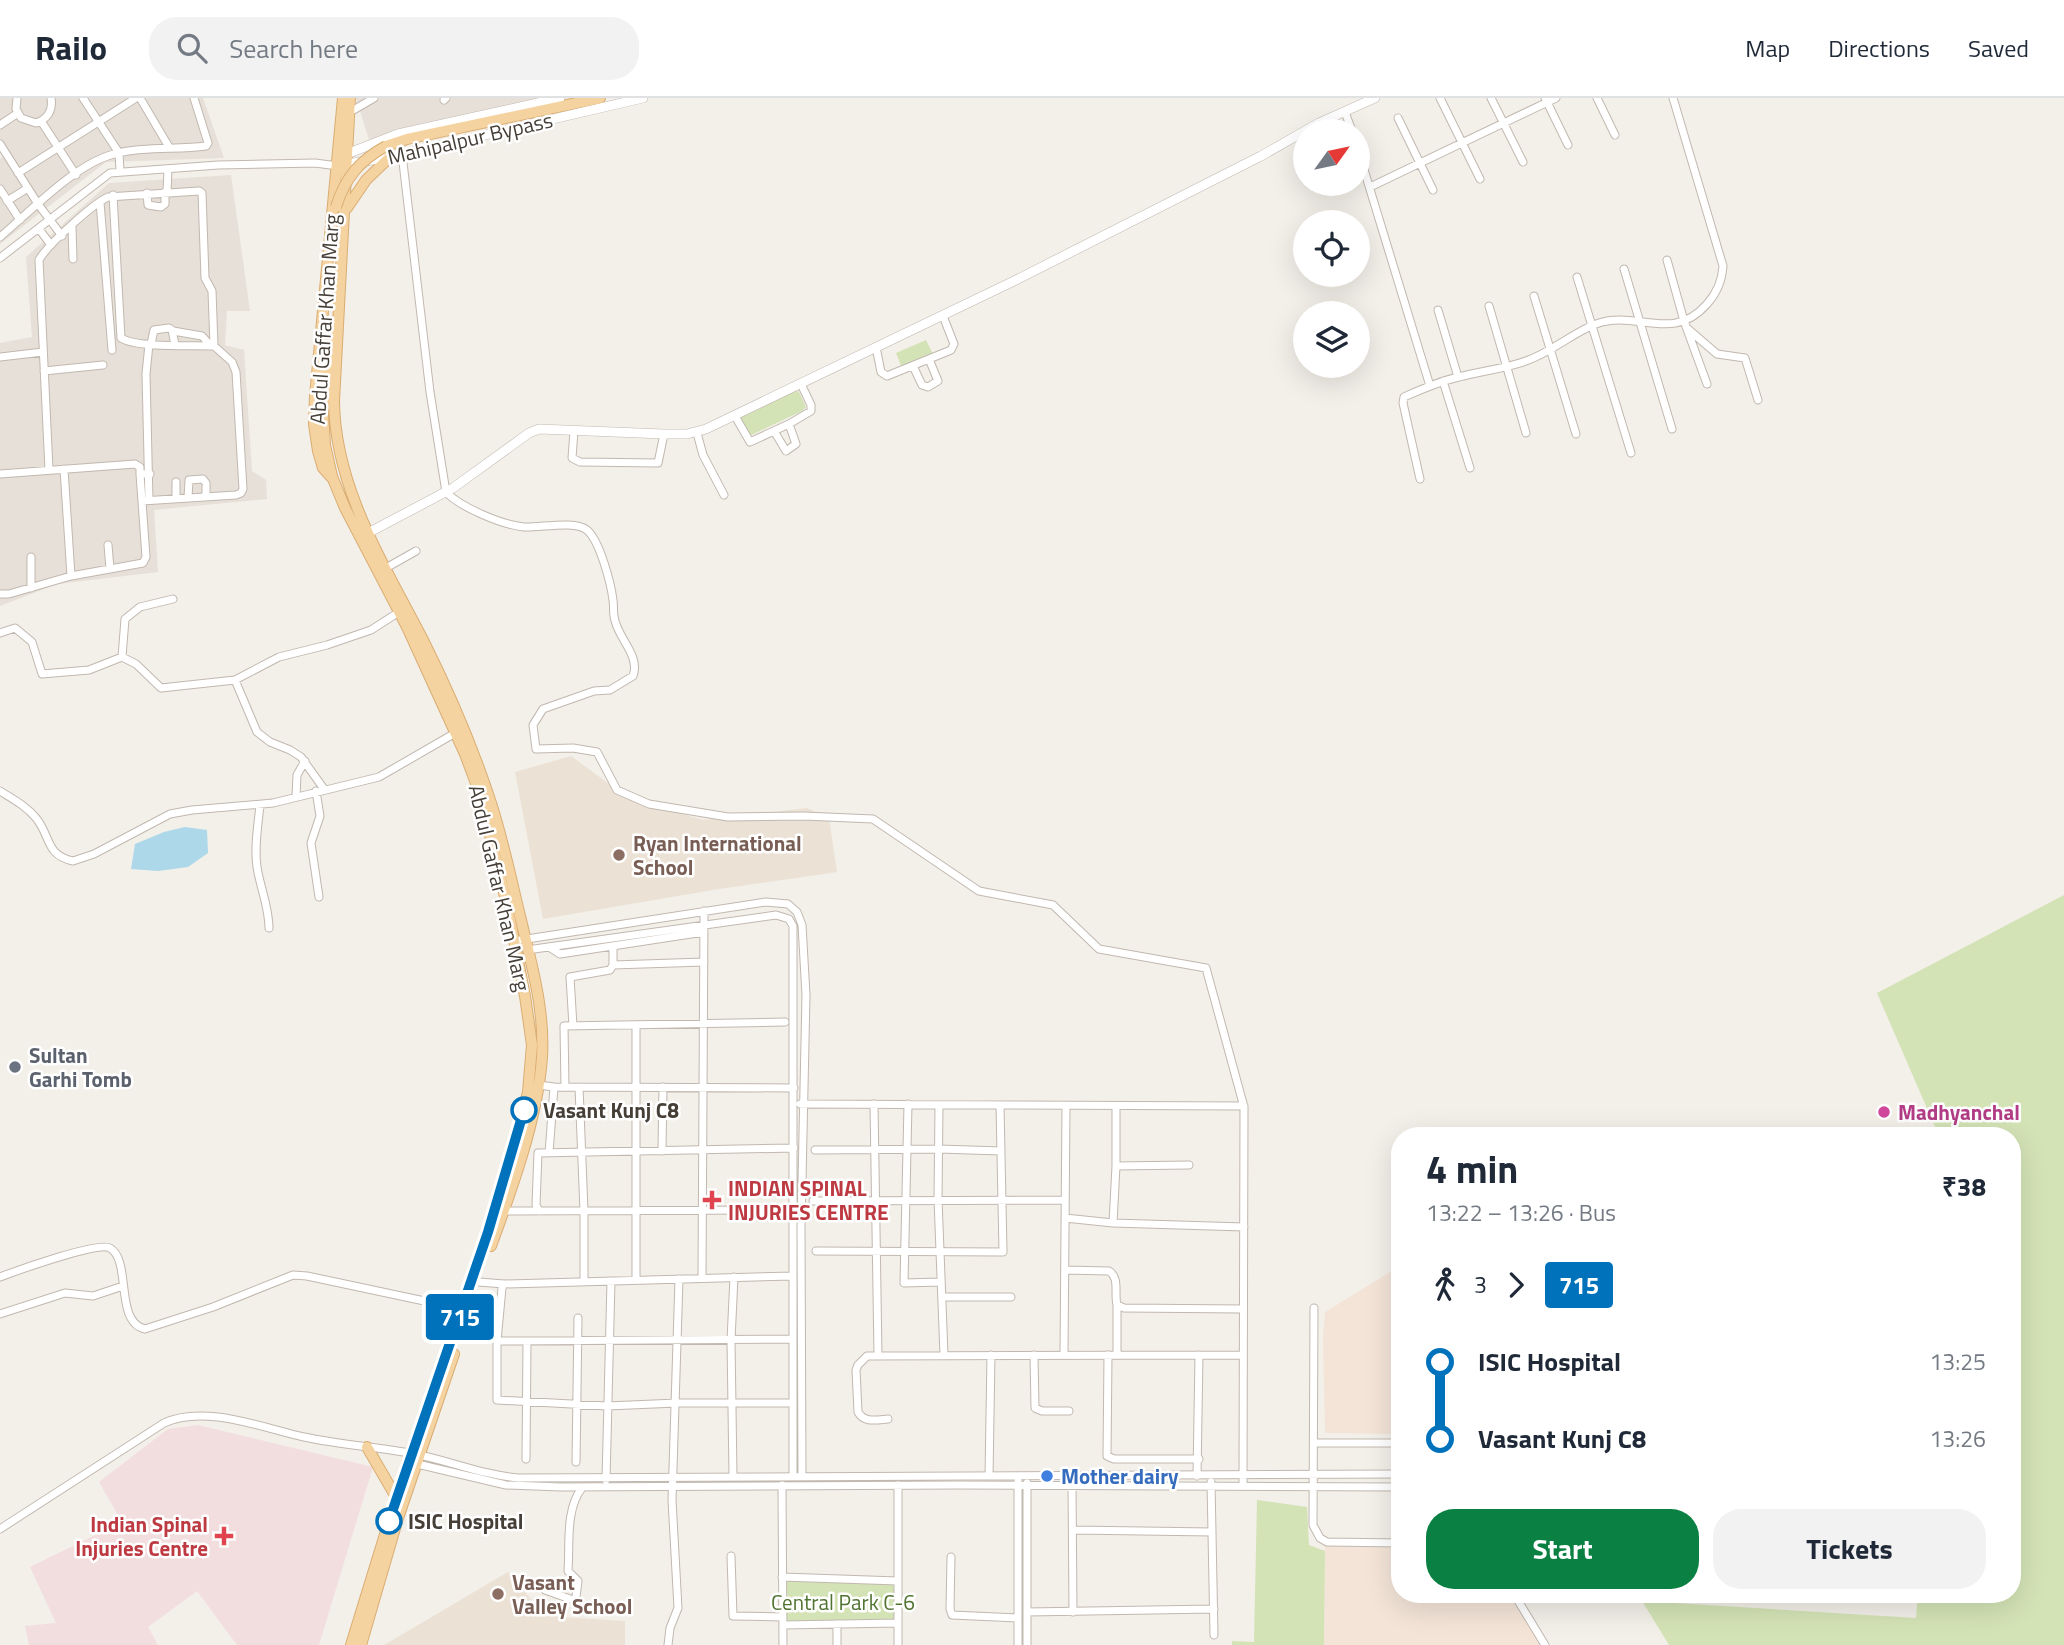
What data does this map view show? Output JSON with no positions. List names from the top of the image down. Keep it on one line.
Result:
{"streets":{"main road":["Abdul Gaffar Khan Marg"],"street":["Mahipalpur Bypass"]},"crossings":[["Mahipalpur Bypass","Abdul Gaffar Khan Marg"]],"parks":["Central Park C-6"],"places":{"other":["Ryan International School","Sultan Garhi Tomb","Vasant Kunj C8","Madhyanchal","Mother dairy","ISIC Hospital","Vasant Valley School"],"health":["INDIAN SPINAL INJURIES CENTRE","Indian Spinal Injuries Centre"]},"lines":["bus line 715"],"north":"top right","page":{"header":"Railo","search":"Search here","nav":["Map","Directions","Saved"],"on_map":"715","heading":["4 min","13:22 – 13:26 · Bus","₹38"],"legs":["3","715"],"list":[{"name":"ISIC Hospital","value":"13:25"},{"name":"Vasant Kunj C8","value":"13:26"}],"buttons":["Start","Tickets"]}}
